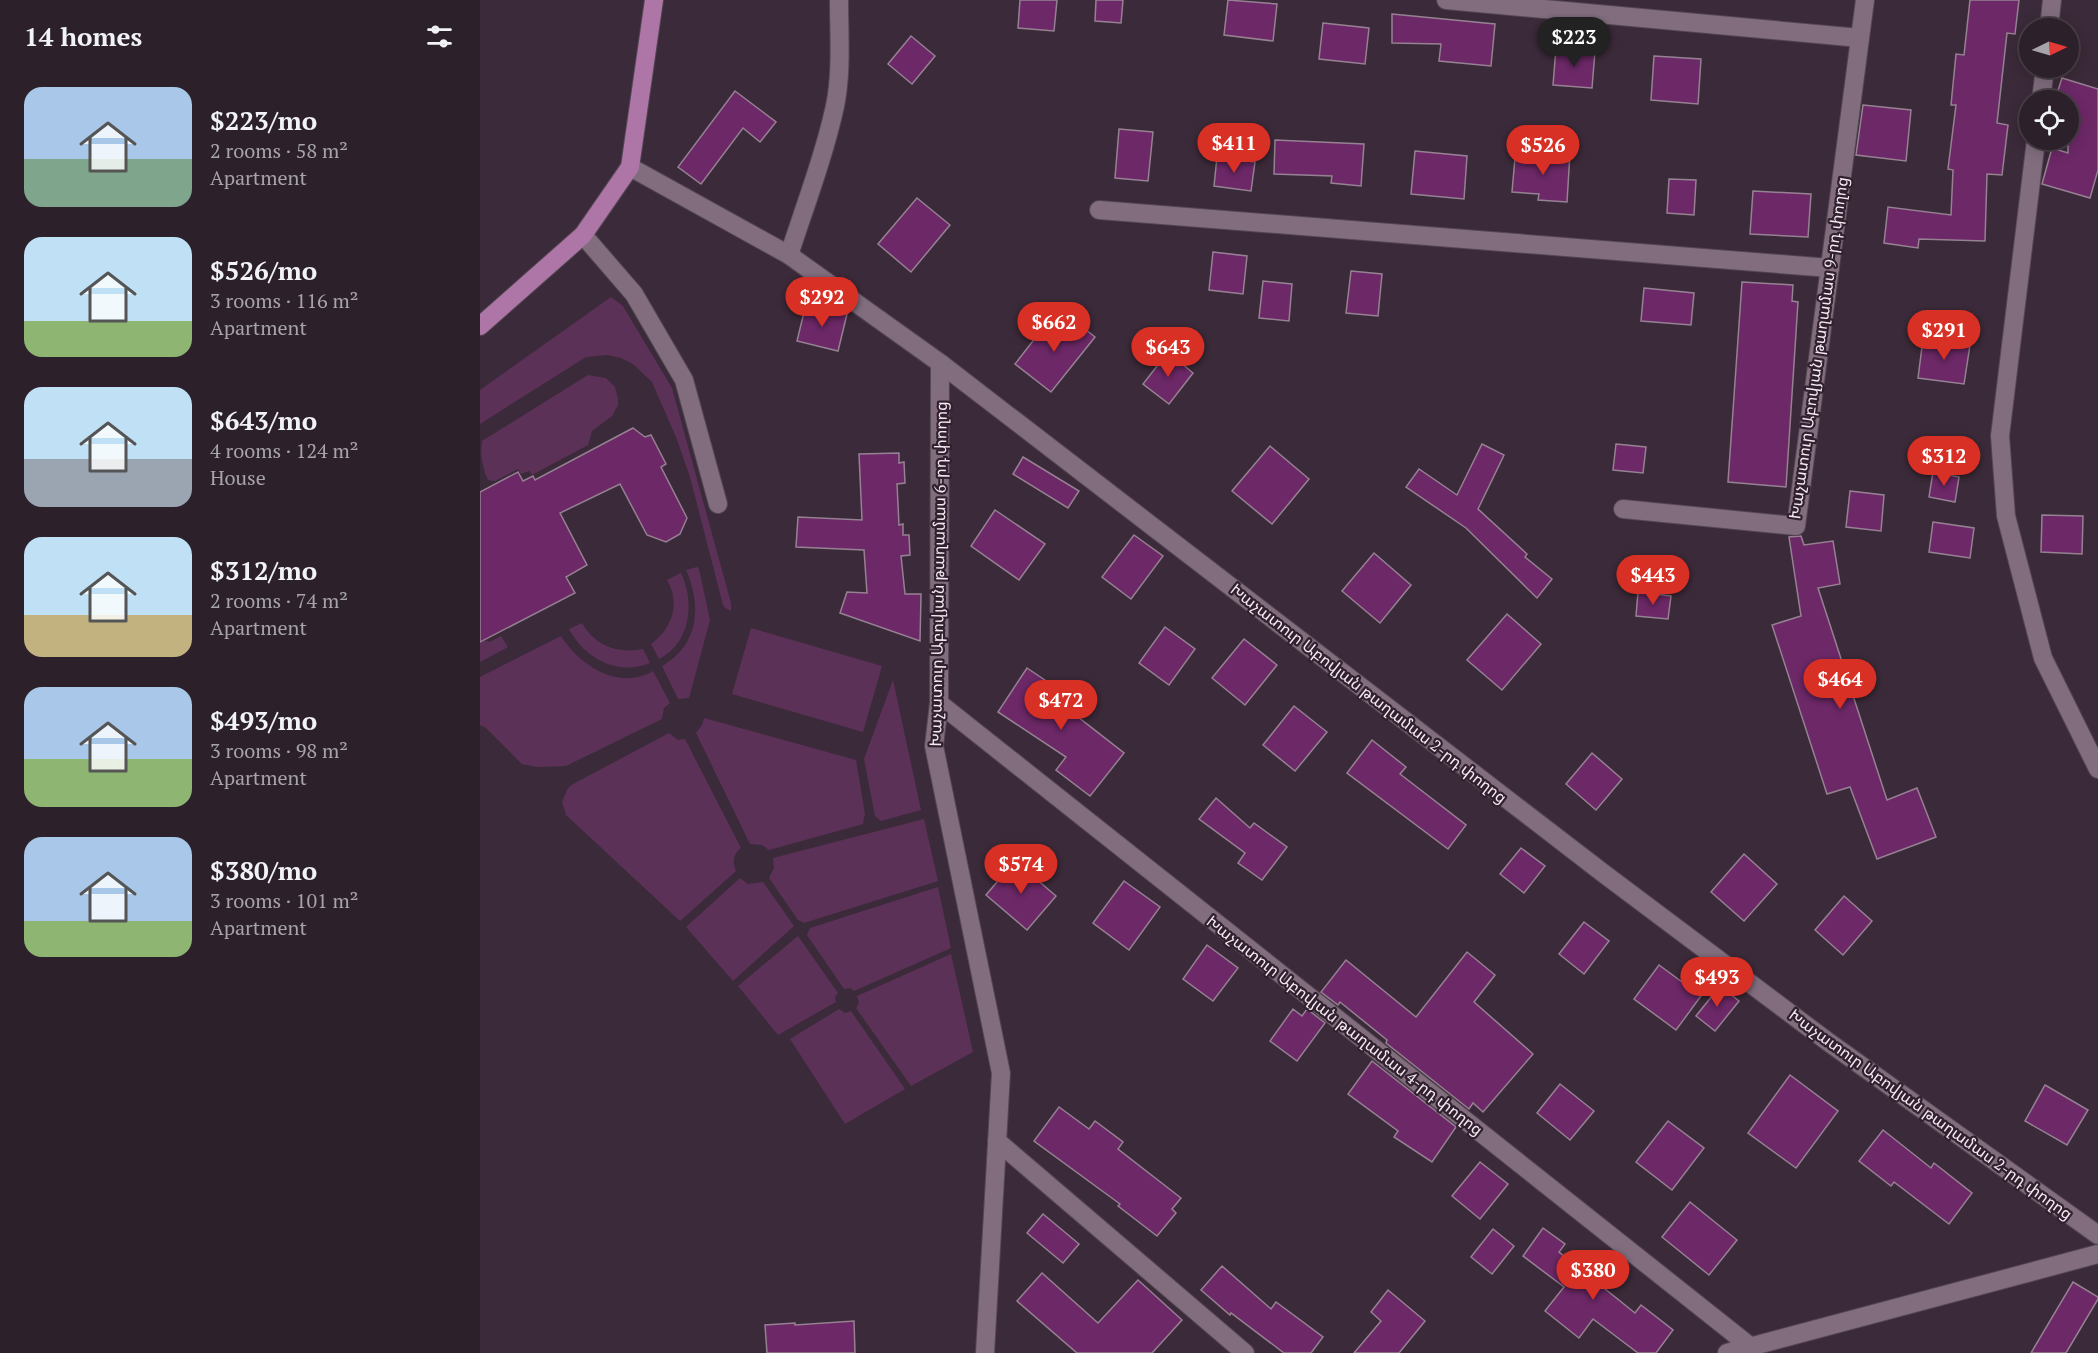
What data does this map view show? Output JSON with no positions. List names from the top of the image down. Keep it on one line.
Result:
{"streets":{"street":["Խաչատուր Աբովյան թաղամաս 9-րդ փողոց","Խաչատուր Աբովյան թաղամաս 6-րդ փողոց","Խաչատուր Աբովյան թաղամաս 2-րդ փողոց","Խաչատուր Աբովյան թաղամաս 4-րդ փողոց"]},"crossings":[["Խաչատուր Աբովյան թաղամաս 6-րդ փողոց","Խաչատուր Աբովյան թաղամաս 2-րդ փողոց"],["Խաչատուր Աբովյան թաղամաս 6-րդ փողոց","Խաչատուր Աբովյան թաղամաս 4-րդ փողոց"]],"north":"right","page":{"heading":"14 homes","price":["$223","$411","$526","$292","$662","$291","$643","$312","$443","$464","$472","$574","$493","$380"],"list":[{"name":"$223/mo","note":"2 rooms · 58 m² · Apartment"},{"name":"$526/mo","note":"3 rooms · 116 m² · Apartment"},{"name":"$643/mo","note":"4 rooms · 124 m² · House"},{"name":"$312/mo","note":"2 rooms · 74 m² · Apartment"},{"name":"$493/mo","note":"3 rooms · 98 m² · Apartment"},{"name":"$380/mo","note":"3 rooms · 101 m² · Apartment"}]}}
